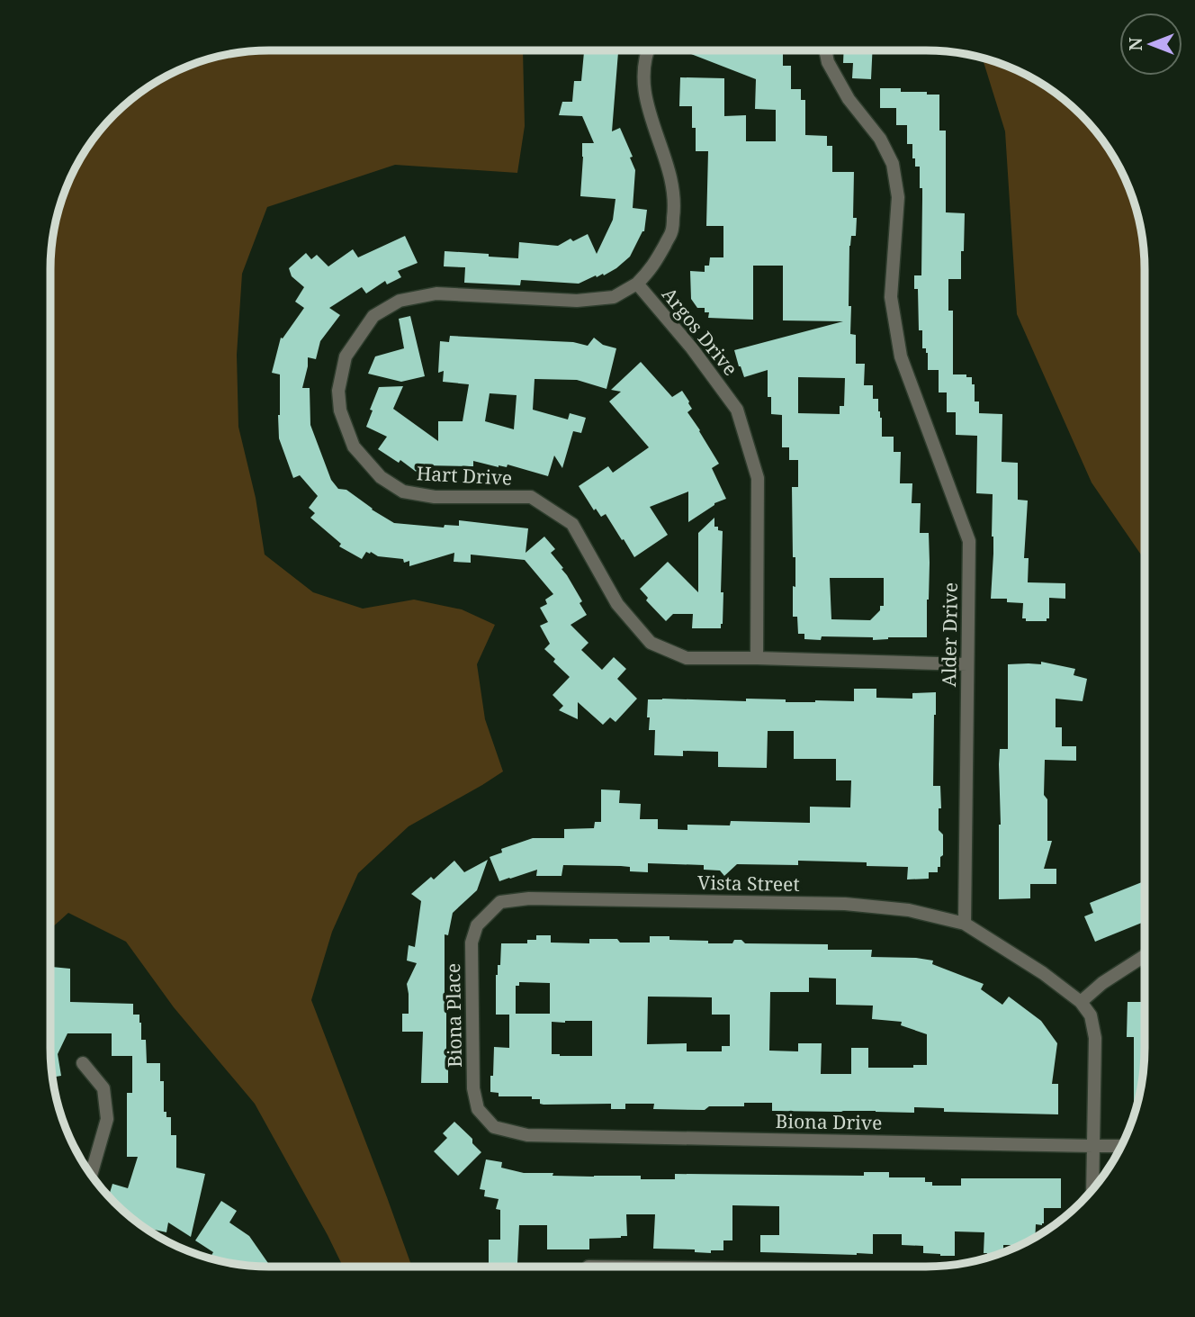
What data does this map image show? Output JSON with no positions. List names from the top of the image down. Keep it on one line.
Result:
{"streets":{"street":["Argos Drive","Hart Drive","Alder Drive","Vista Street","Biona Place","Biona Drive"]},"crossings":[["Argos Drive","Hart Drive"],["Hart Drive","Alder Drive"],["Alder Drive","Vista Street"],["Vista Street","Biona Place"],["Biona Place","Biona Drive"]],"north":"left"}
